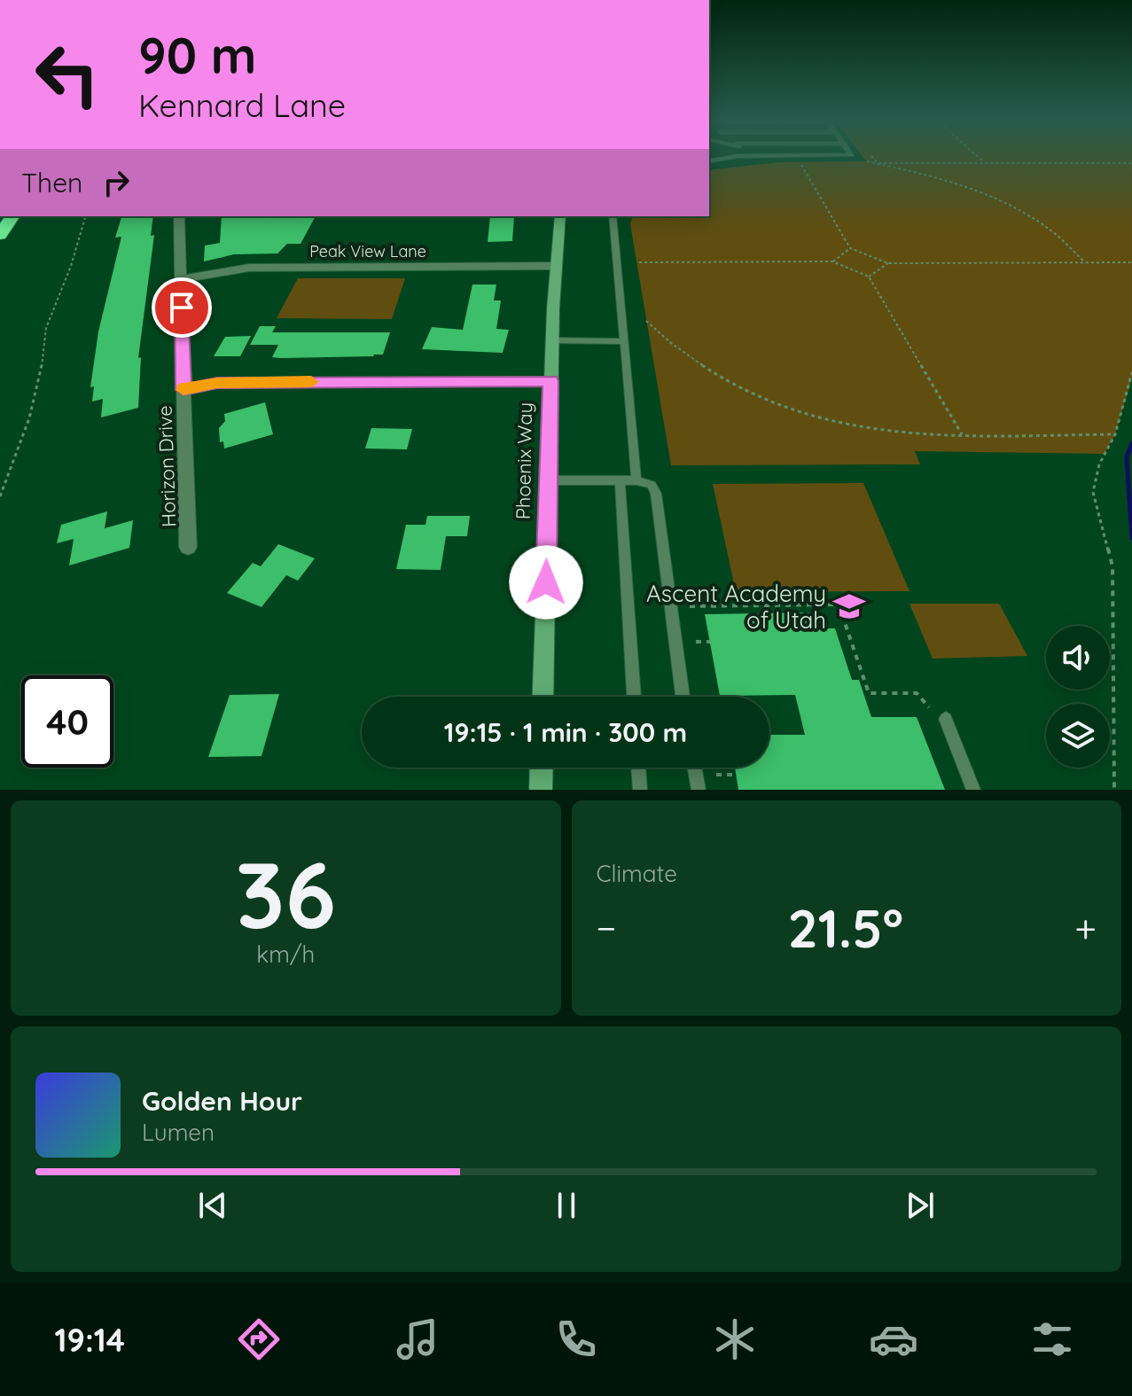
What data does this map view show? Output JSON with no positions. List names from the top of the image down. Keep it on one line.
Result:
{"streets":{"street":["Peak View Lane","Phoenix Way","Horizon Drive"]},"crossings":[["Peak View Lane","Phoenix Way"],["Peak View Lane","Horizon Drive"]],"places":{"school or university":["Ascent Academy of Utah"]},"page":{"turn":["90 m","Kennard Lane"],"then":"Then","limit":"40","trip":"19:15 · 1 min · 300 m","tile":[["36","km/h"],"Climate"],"heat":["−","21.5°","+"],"song":["Golden Hour","Lumen"],"tabs":"19:14"}}
